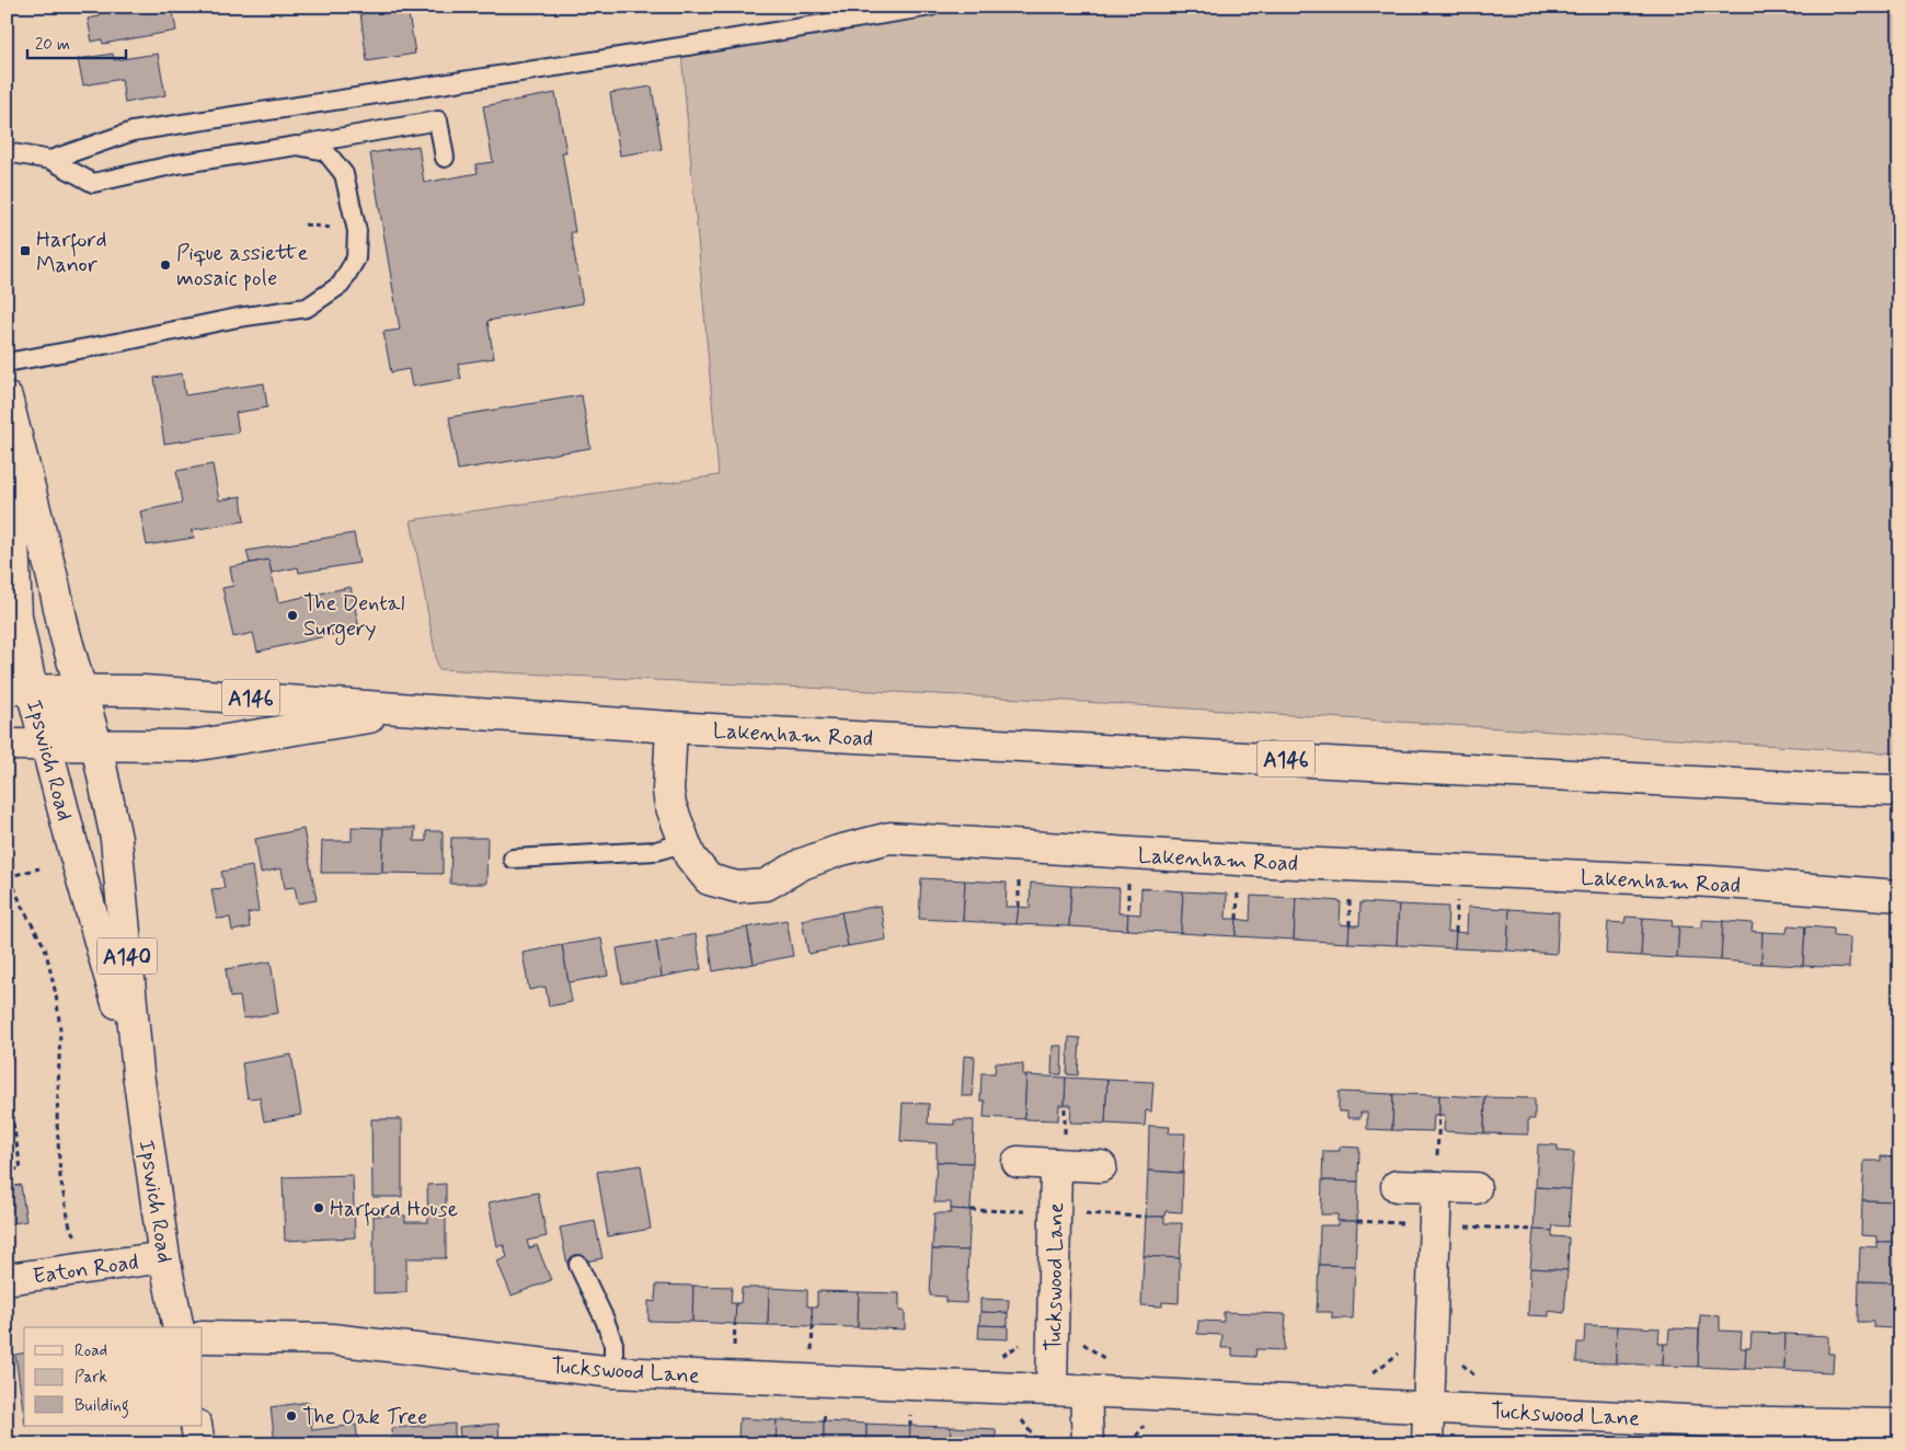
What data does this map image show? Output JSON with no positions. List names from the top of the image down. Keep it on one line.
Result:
{"streets":{"main road":["A146","Lakenham Road","Ipswich Road","A140","Eaton Road","Tuckswood Lane"]},"crossings":[["Lakenham Road","Ipswich Road"],["Ipswich Road","Eaton Road"]],"places":{"transit":["Harford Manor"],"other":["Pique assiette mosaic pole","The Dental Surgery","Harford House","The Oak Tree"]},"legend":["Road","Park","Building"],"scale_bar":"20 m"}
